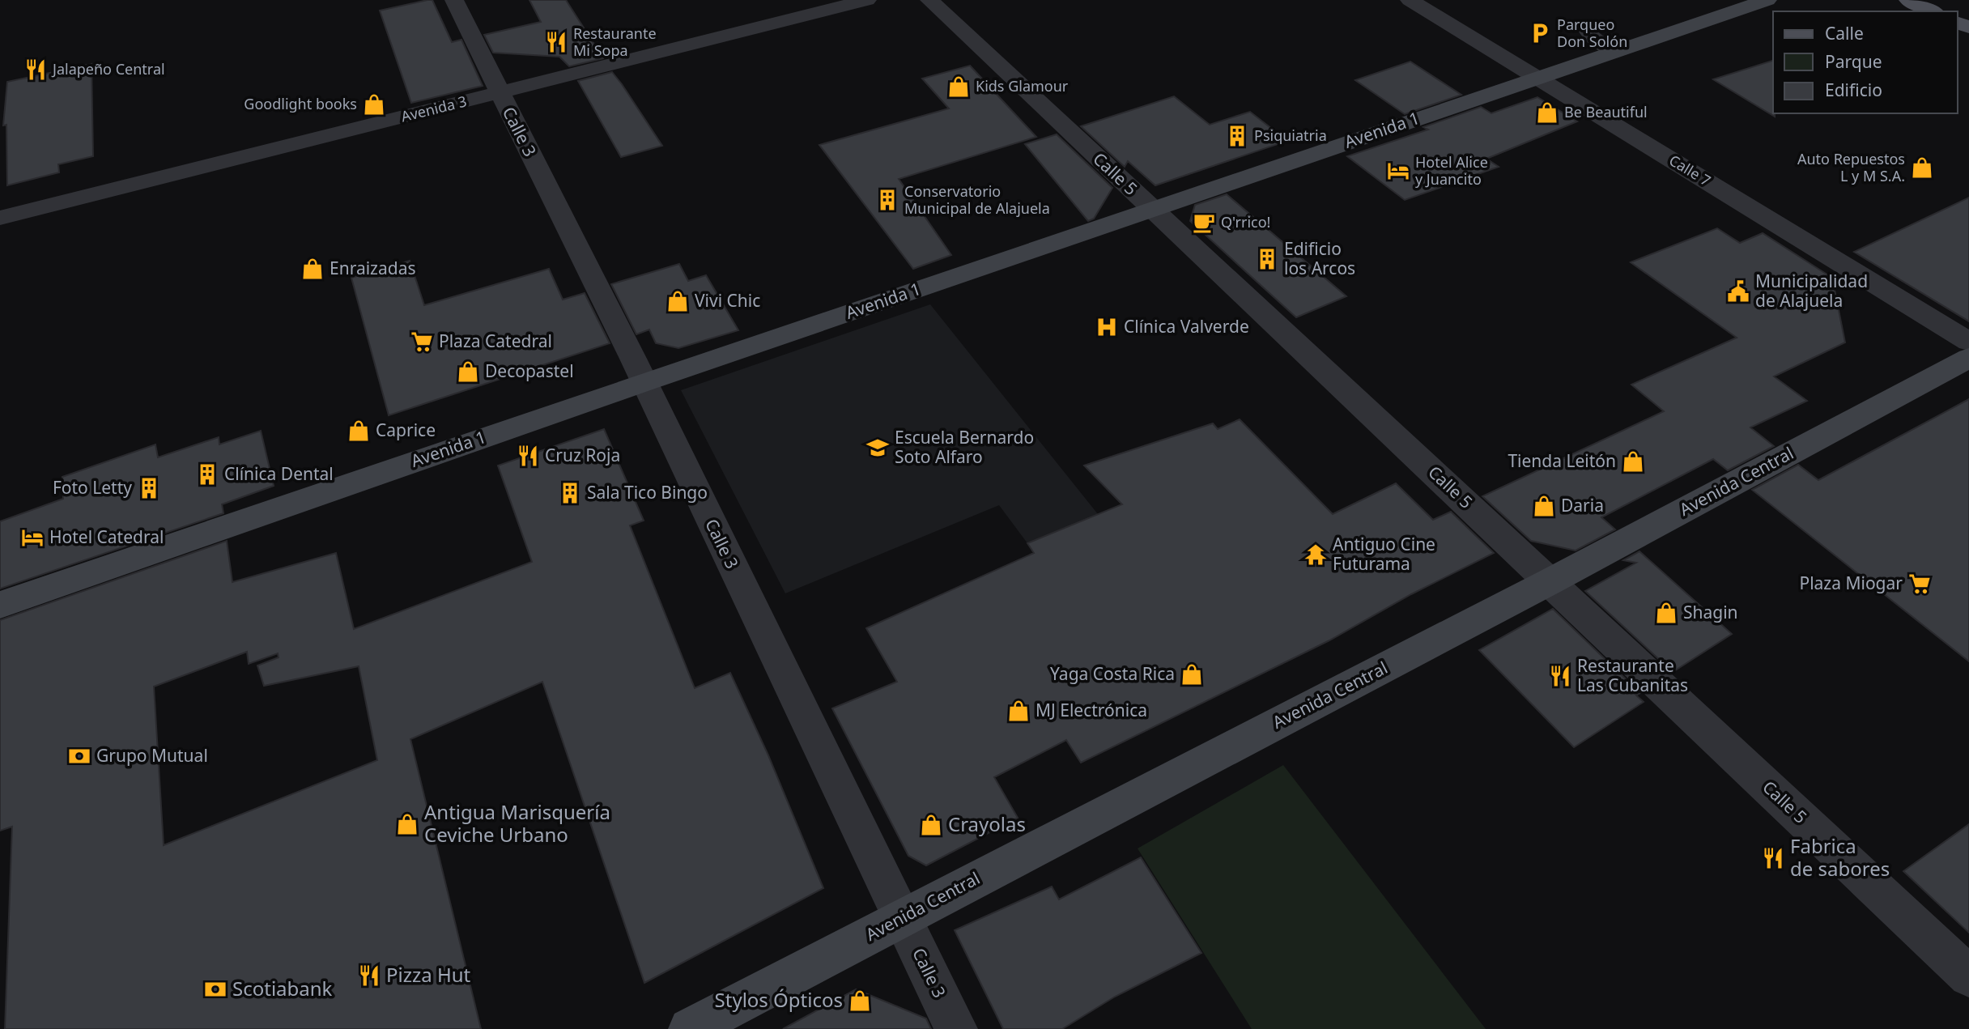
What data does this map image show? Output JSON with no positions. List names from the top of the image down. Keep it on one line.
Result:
{"streets":{"street":["Avenida 3","Avenida 1","Calle 3","Calle 7","Calle 5","Avenida Central"]},"crossings":[["Avenida 3","Calle 3"],["Avenida 1","Calle 3"],["Avenida 1","Calle 7"],["Avenida 1","Calle 5"],["Calle 3","Avenida Central"],["Calle 5","Avenida Central"]],"places":{"parking":["Parqueo Don Solón"],"restaurant":["Restaurante Mi Sopa","Jalapeño Central","Cruz Roja","Restaurante Las Cubanitas","Fabrica de sabores","Pizza Hut"],"shop":["Kids Glamour","Goodlight books","Be Beautiful","Auto Repuestos L y M S.A.","Enraizadas","Vivi Chic","Decopastel","Caprice","Tienda Leitón","Daria","Shagin","Yaga Costa Rica","MJ Electrónica","Antigua Marisquería Ceviche Urbano","Crayolas","Stylos Ópticos"],"building":["Psiquiatria","Conservatorio Municipal de Alajuela","Edificio los Arcos","Clínica Dental","Foto Letty","Sala Tico Bingo"],"hotel":["Hotel Alice y Juancito","Hotel Catedral"],"cafe":["Q'rrico!"],"public building":["Municipalidad de Alajuela"],"hospital":["Clínica Valverde"],"supermarket":["Plaza Catedral","Plaza Miogar"],"school or university":["Escuela Bernardo Soto Alfaro"],"temple":["Antiguo Cine Futurama"],"bank":["Grupo Mutual","Scotiabank"]},"legend":["Calle","Parque","Edificio"]}
